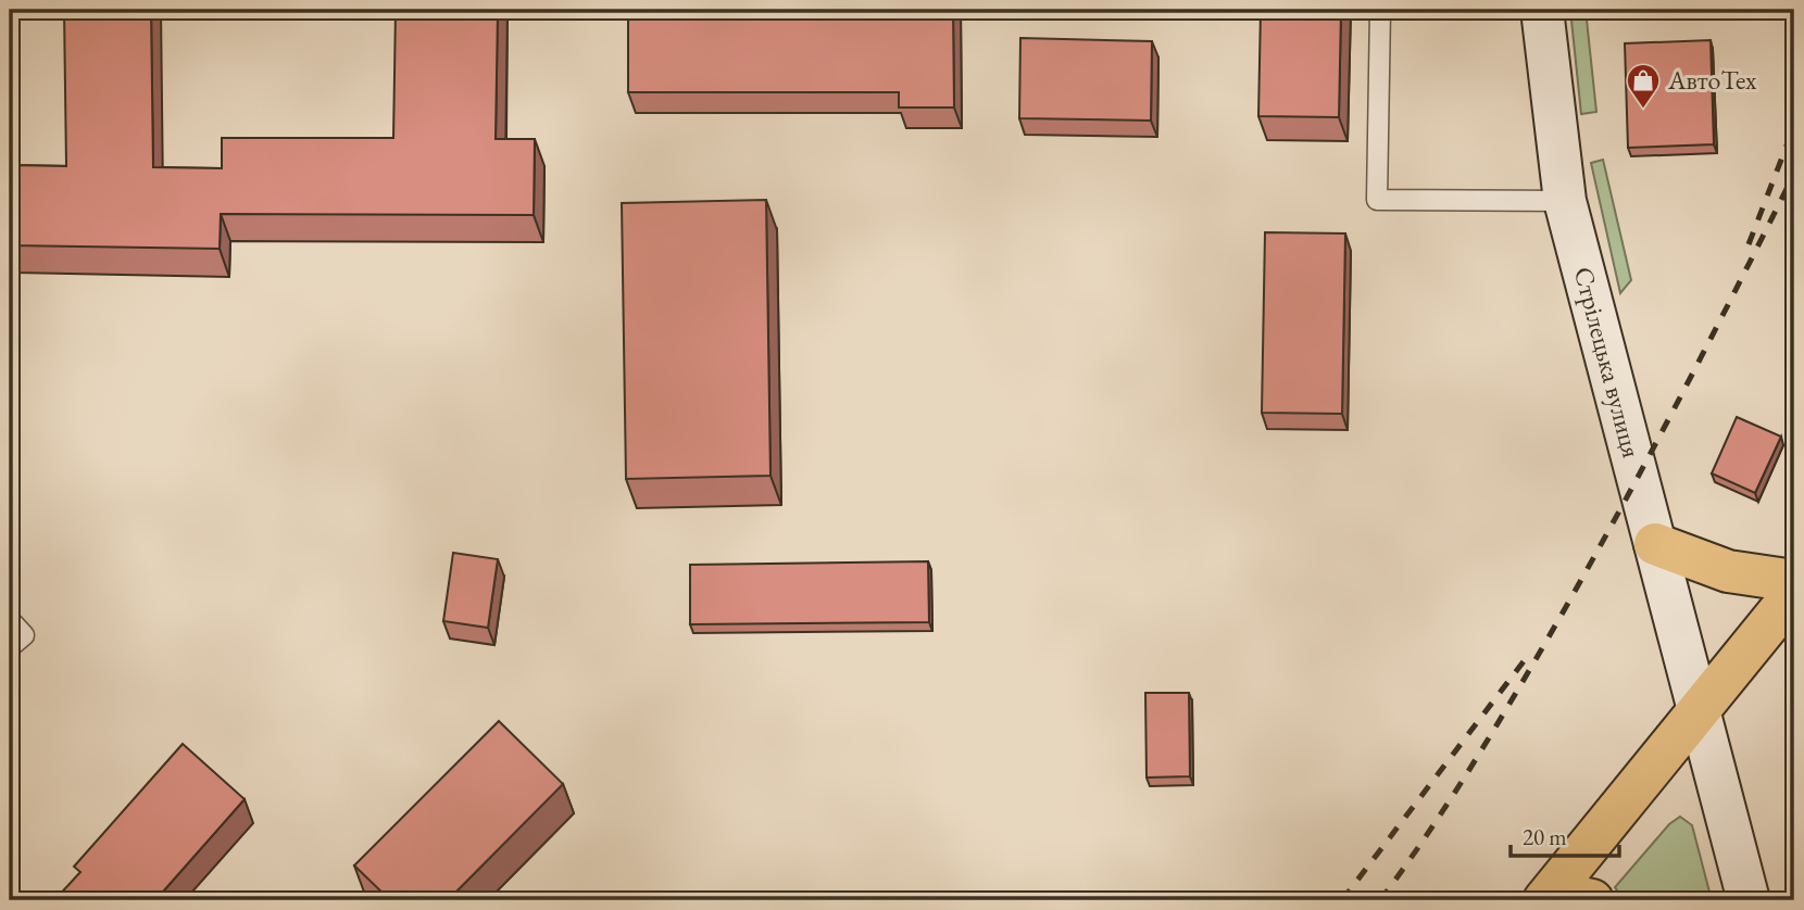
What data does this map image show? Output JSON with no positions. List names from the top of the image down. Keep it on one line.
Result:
{"streets":{"street":["Стрілецька вулиця"]},"places":{"shop":["АвтоТех"]},"scale_bar":"20 m"}
